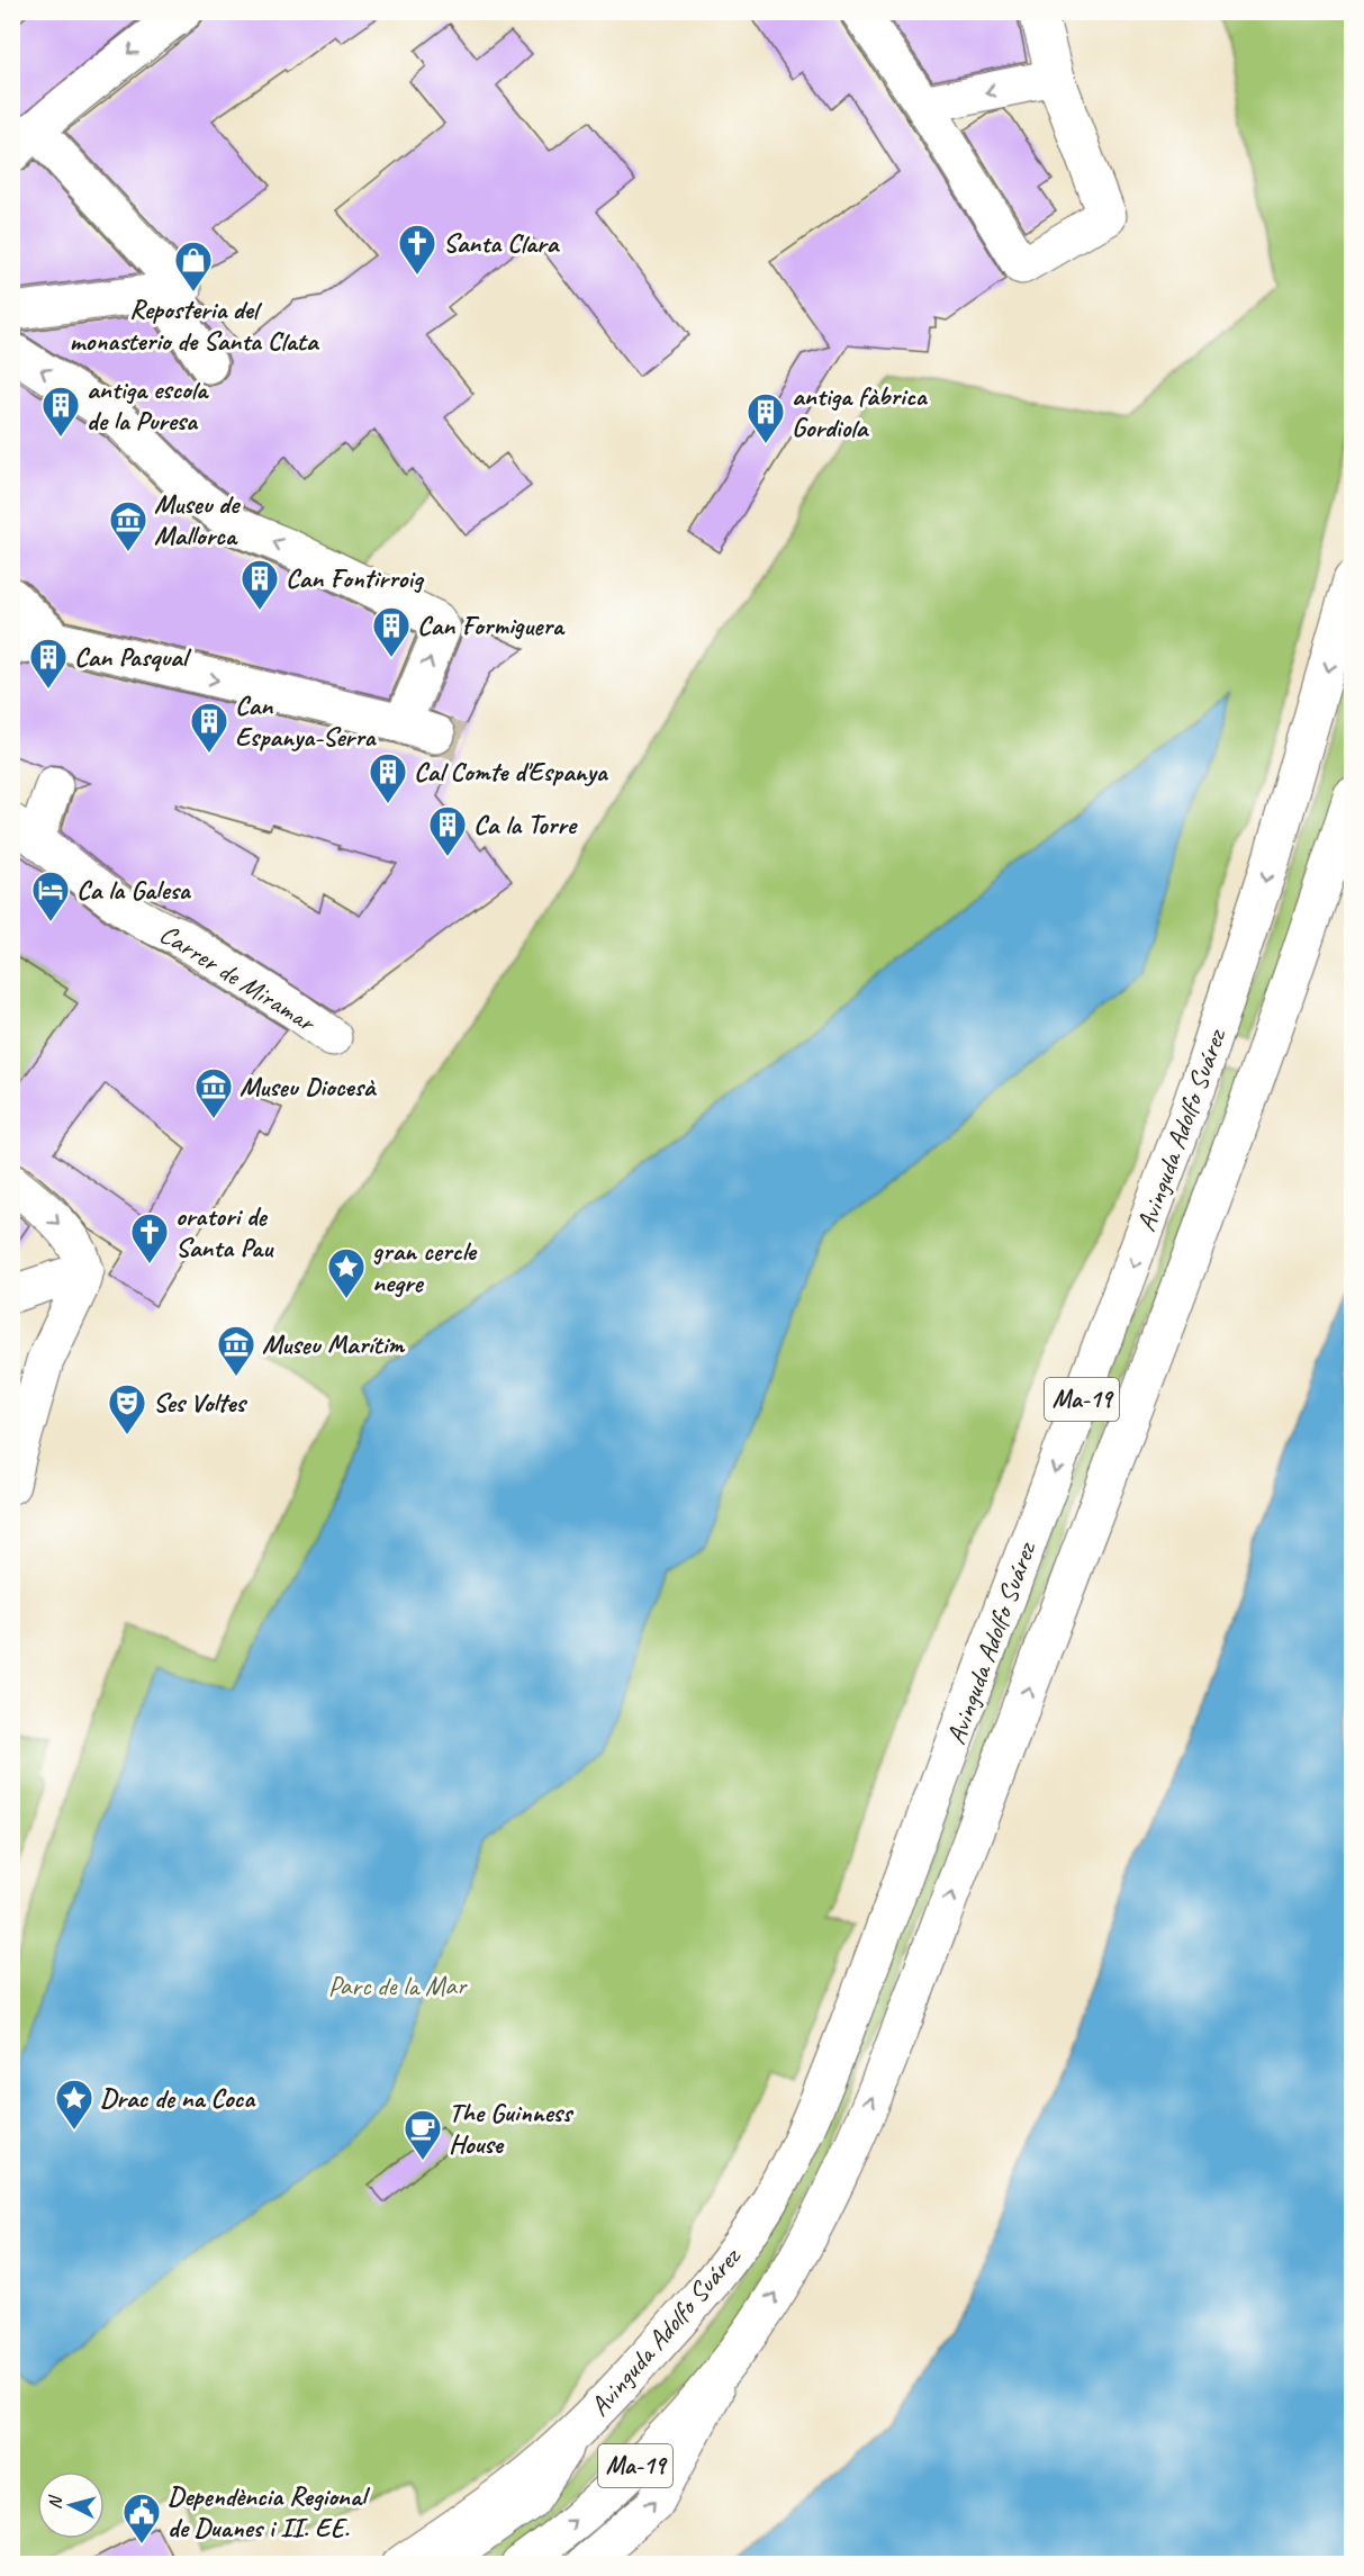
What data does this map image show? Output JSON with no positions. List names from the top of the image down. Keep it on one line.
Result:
{"streets":{"main road":["Carrer de Miramar","Avinguda Adolfo Suárez","Ma-19"]},"parks":["Parc de la Mar"],"places":{"church":["Santa Clara","oratori de Santa Pau"],"shop":["Reposteria del monasterio de Santa Clata"],"building":["antiga escola de la Puresa","antiga fàbrica Gordiola","Can Fontirroig","Can Formiguera","Can Pasqual","Can Espanya-Serra","Cal Comte d'Espanya","Ca la Torre"],"museum":["Museu de Mallorca","Museu Diocesà","Museu Marítim"],"hotel":["Ca la Galesa"],"place":["gran cercle negre","Drac de na Coca"],"theatre":["Ses Voltes"],"cafe":["The Guinness House"],"public building":["Dependència Regional de Duanes i II. EE."]},"north":"left"}
